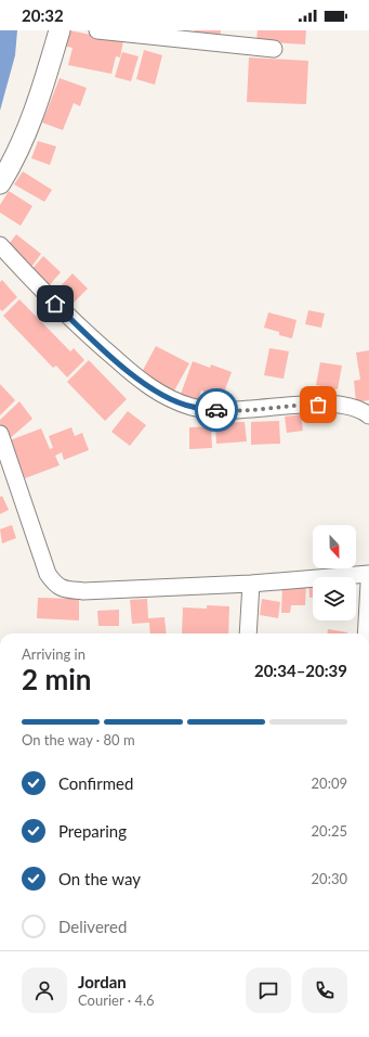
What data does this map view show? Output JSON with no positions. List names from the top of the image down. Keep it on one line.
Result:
{"north":"bottom","page":{"status":"20:32","heading":["2 min","Arriving in","20:34–20:39"],"panel":["Jordan","Courier · 4.6"],"bar":"On the way · 80 m","list":[["Confirmed","20:09"],["Preparing","20:25"],["On the way","20:30"],"Delivered"]}}
